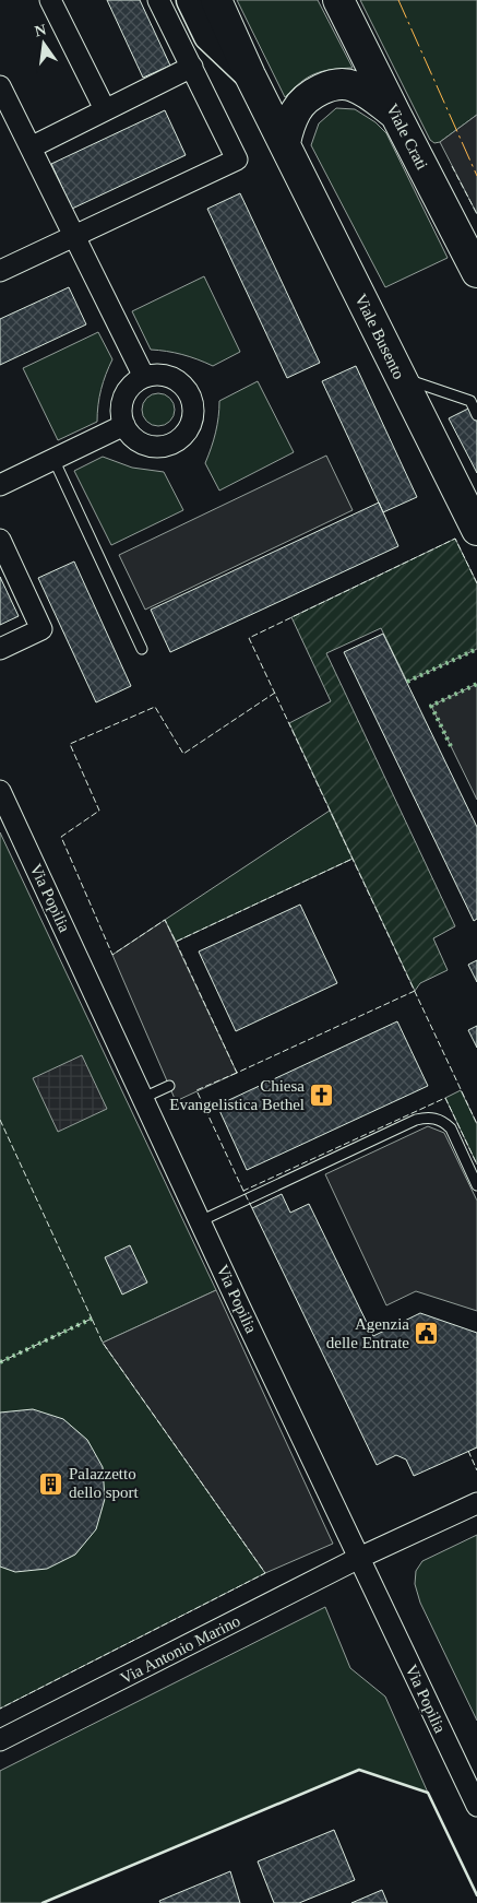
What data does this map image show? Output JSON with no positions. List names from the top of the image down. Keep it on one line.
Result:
{"streets":{"main road":["Viale Crati","Viale Busento"],"street":["Via Popilia","Via Antonio Marino"]},"crossings":[["Via Popilia","Via Antonio Marino"]],"places":{"church":["Chiesa Evangelistica Bethel"],"public building":["Agenzia delle Entrate"],"building":["Palazzetto dello sport"]},"north":"top"}
